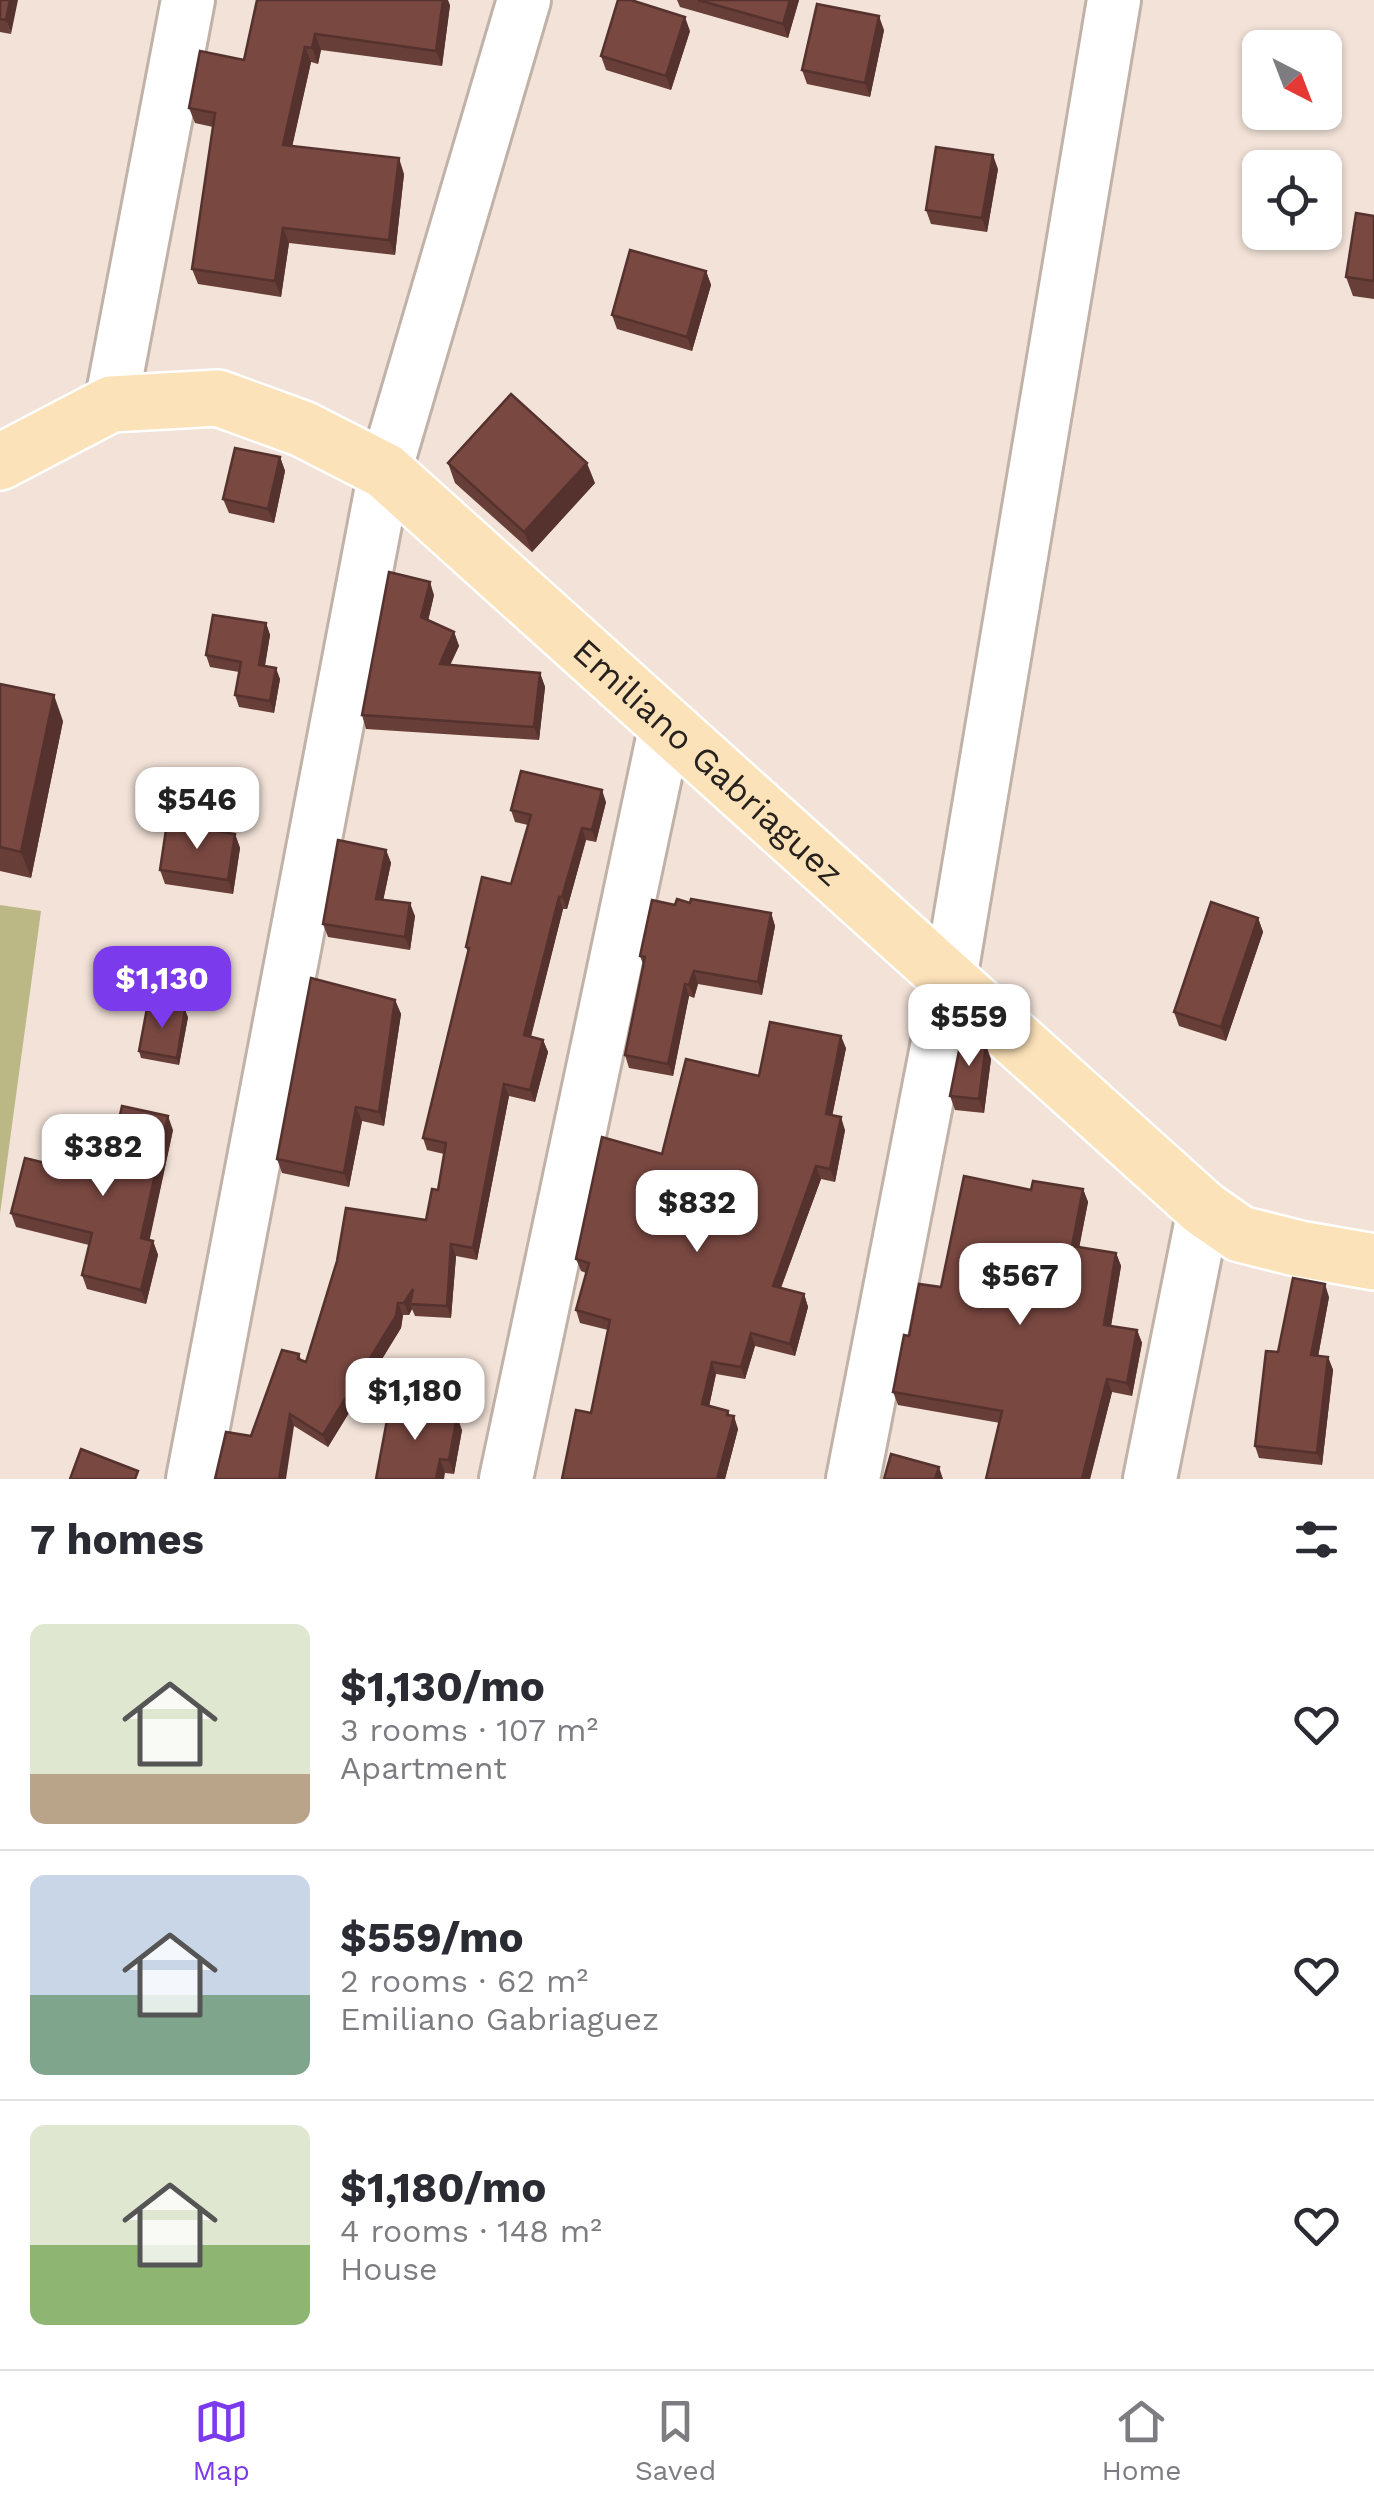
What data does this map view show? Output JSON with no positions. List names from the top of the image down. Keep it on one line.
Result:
{"streets":{"main road":["Emiliano Gabriaguez"]},"north":"bottom right","page":{"price":["$546","$1,130","$559","$382","$832","$567","$1,180"],"heading":"7 homes","list":[{"name":"$1,130/mo","note":"3 rooms · 107 m² · Apartment"},{"name":"$559/mo","note":"2 rooms · 62 m² · Emiliano Gabriaguez"},{"name":"$1,180/mo","note":"4 rooms · 148 m² · House"}],"tabs":["Map","Saved","Home"]}}
